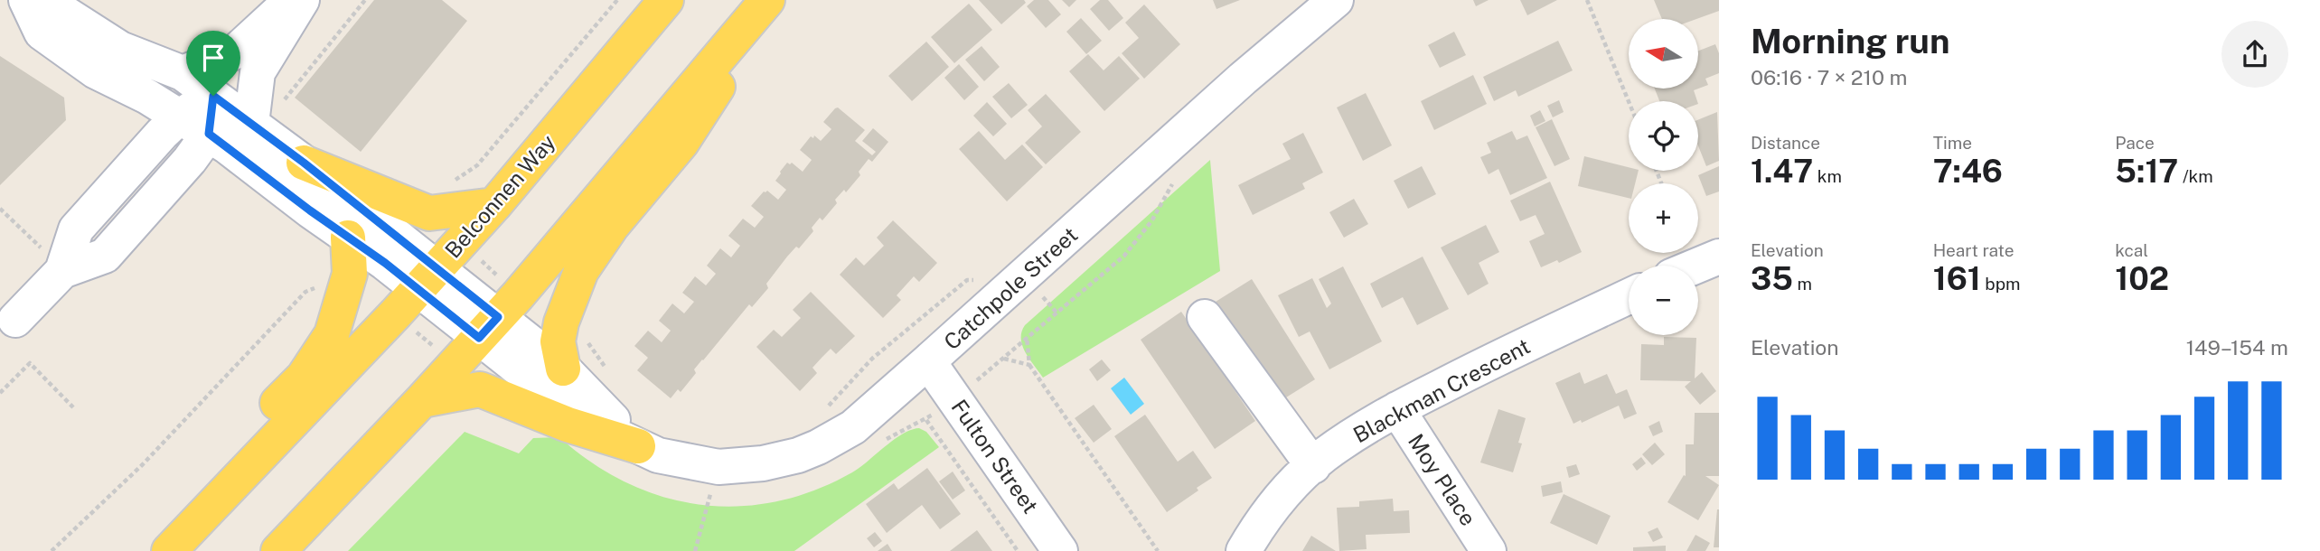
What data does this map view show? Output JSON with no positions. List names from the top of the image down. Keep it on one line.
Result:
{"streets":{"main road":["Belconnen Way"],"street":["Catchpole Street","Blackman Crescent","Fulton Street","Moy Place"]},"crossings":[["Belconnen Way","Catchpole Street"],["Catchpole Street","Fulton Street"],["Blackman Crescent","Moy Place"]],"north":"left","page":{"heading":["Morning run","06:16 · 7 × 210 m"],"map_buttons":["+","−"],"stats":[["Distance","1.47 km"],["Time","7:46"],["Pace","5:17 /km"],["Elevation","35 m"],["Heart rate","161 bpm"],["kcal","102"]],"chart":["Elevation","149–154 m"]}}
